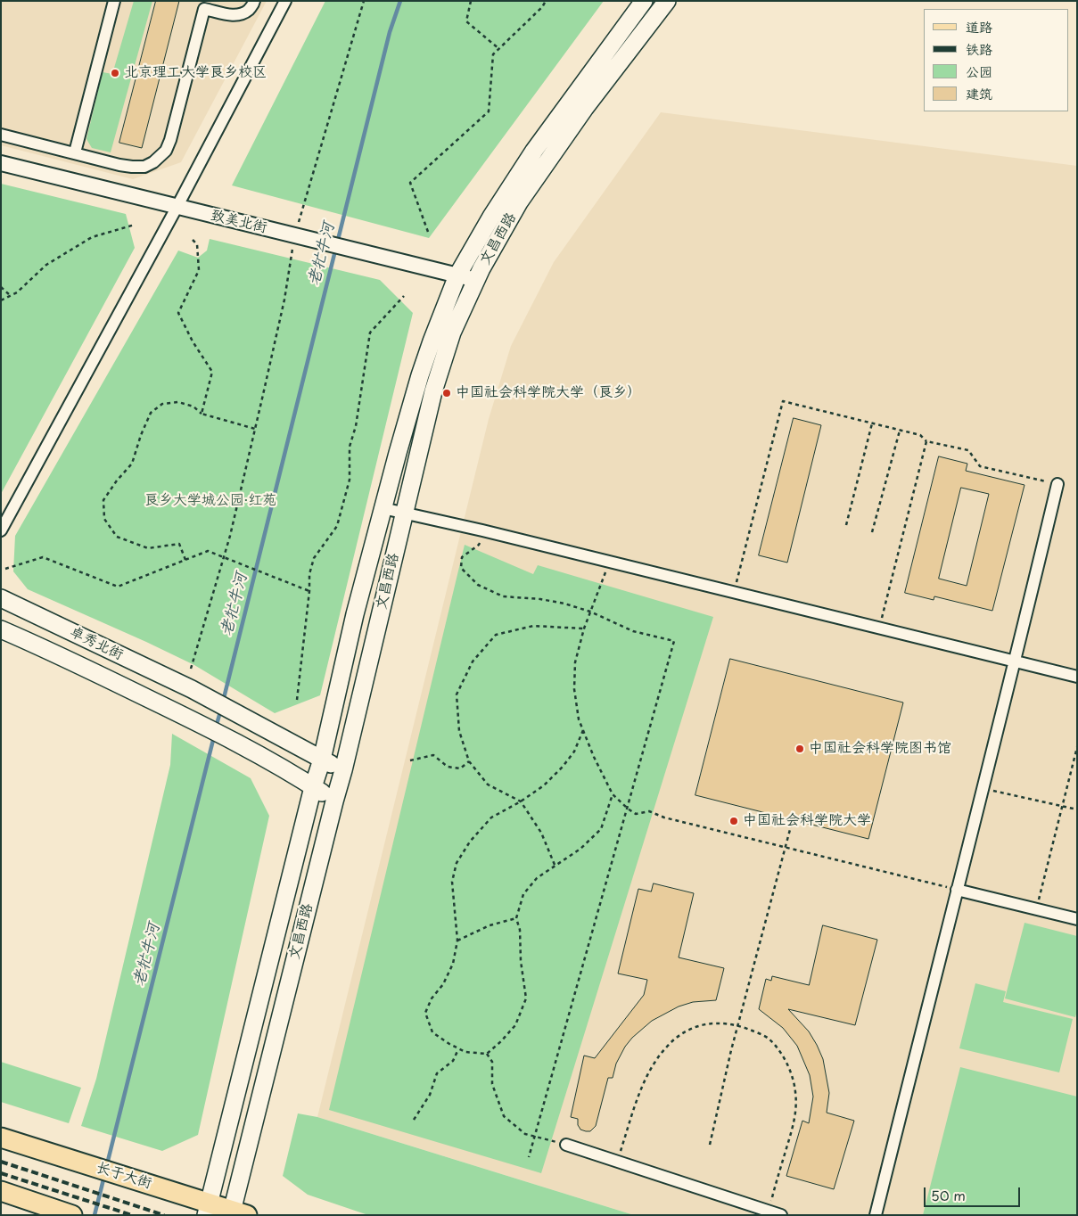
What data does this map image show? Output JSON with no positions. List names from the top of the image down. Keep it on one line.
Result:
{"streets":{"main road":["文昌西路","卓秀北街","长于大街"],"street":["致美北街"]},"crossings":[["致美北街","文昌西路"],["文昌西路","卓秀北街"],["文昌西路","长于大街"]],"water":["老牤牛河"],"parks":["良乡大学城公园·红苑"],"places":["北京理工大学良乡校区","中国社会科学院大学（良乡）","中国社会科学院图书馆","中国社会科学院大学"],"legend":["道路","铁路","公园","建筑"],"scale_bar":"50 m"}
